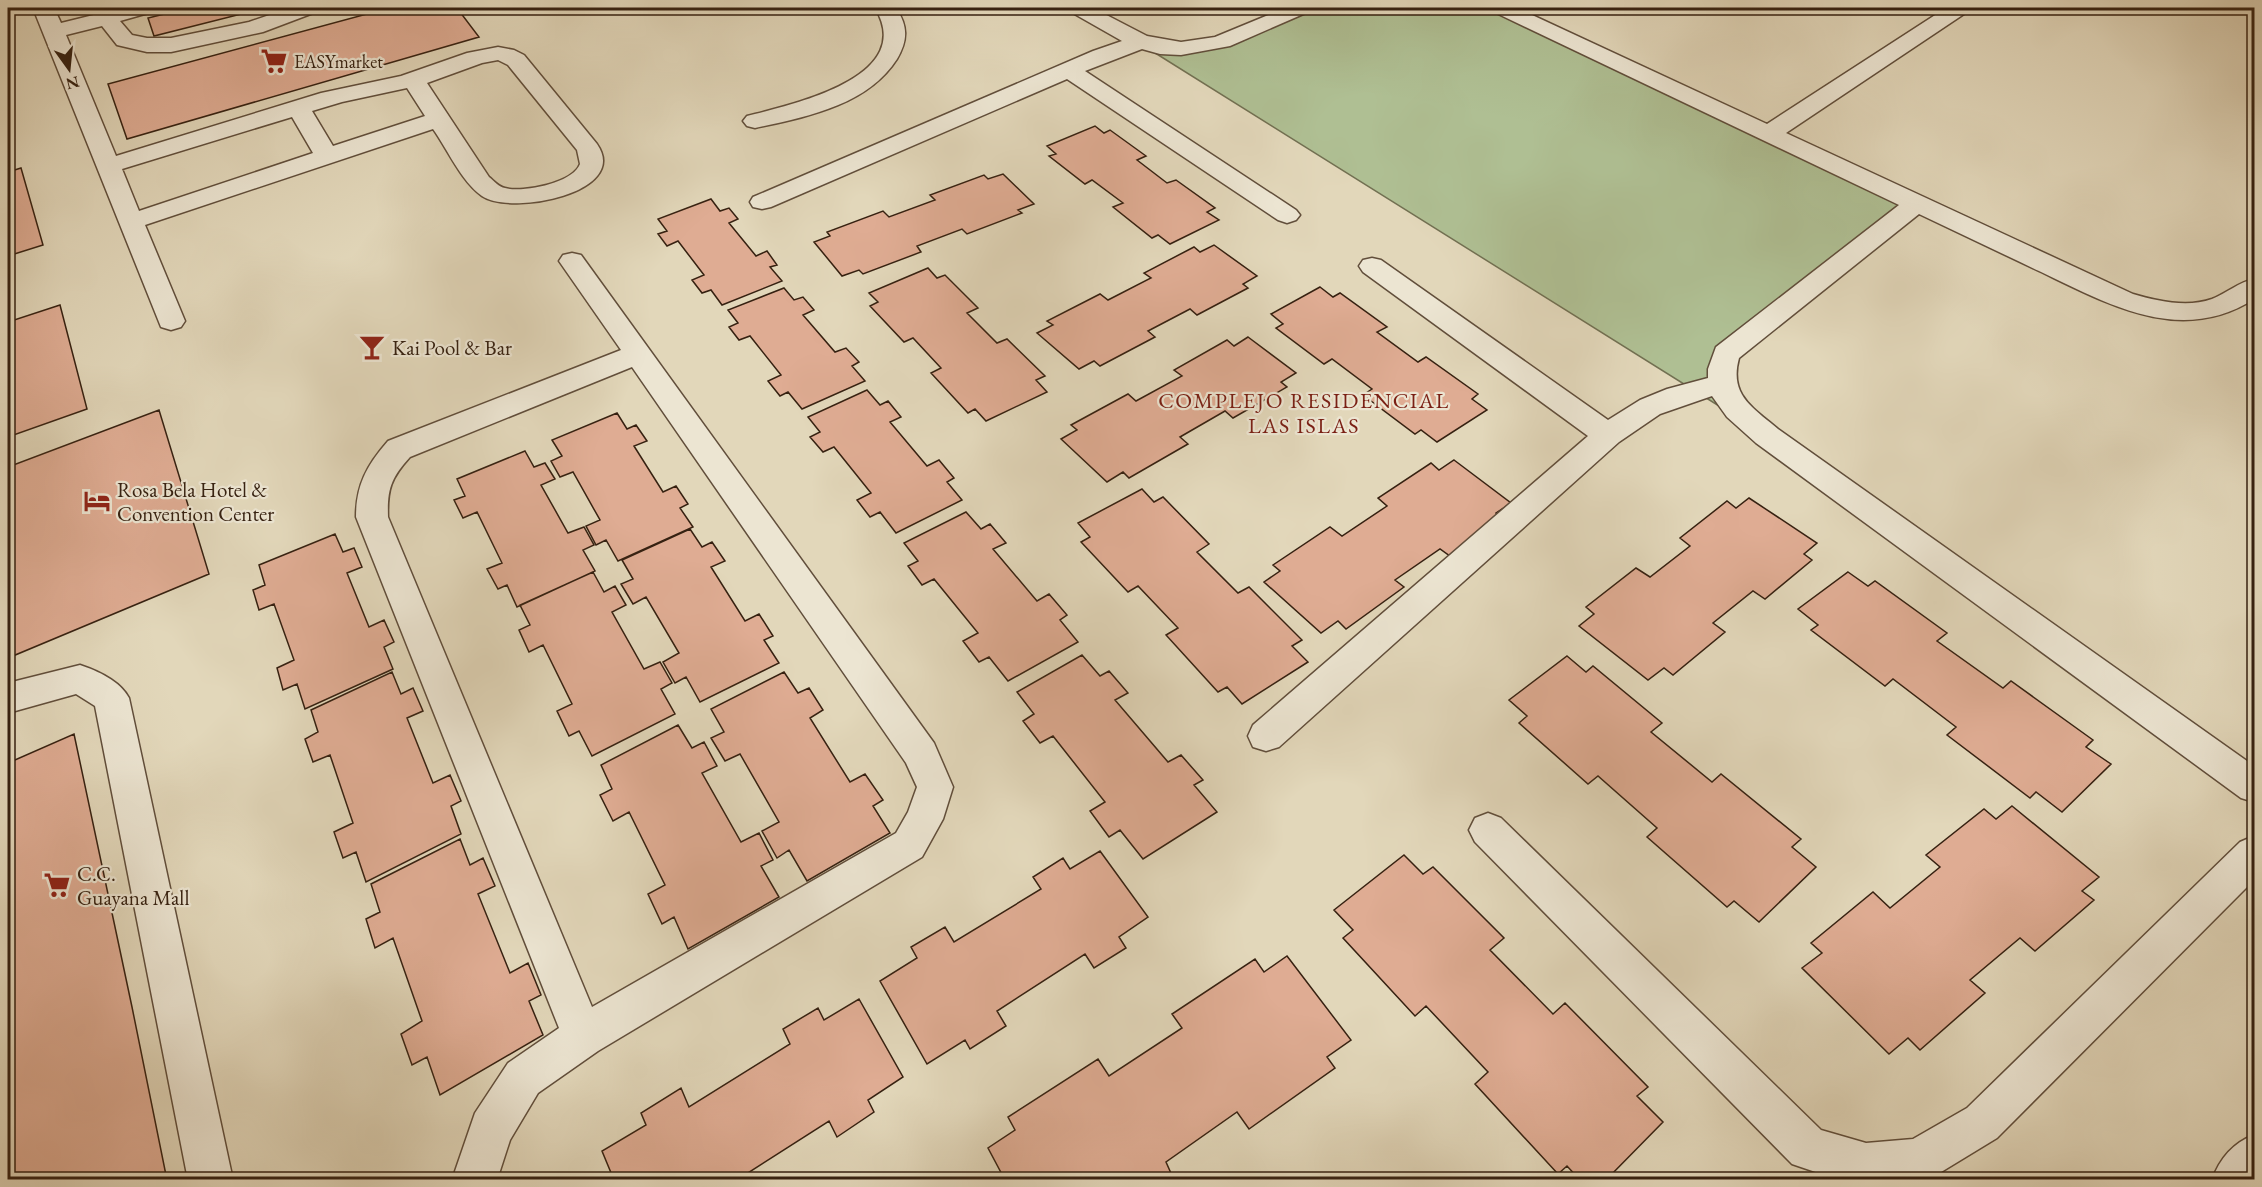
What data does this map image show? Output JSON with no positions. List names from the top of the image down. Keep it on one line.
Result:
{"districts":["COMPLEJO RESIDENCIAL LAS ISLAS"],"places":{"supermarket":["EASYmarket","C.C. Guayana Mall"],"bar":["Kai Pool & Bar"],"hotel":["Rosa Bela Hotel & Convention Center"]},"north":"bottom"}
